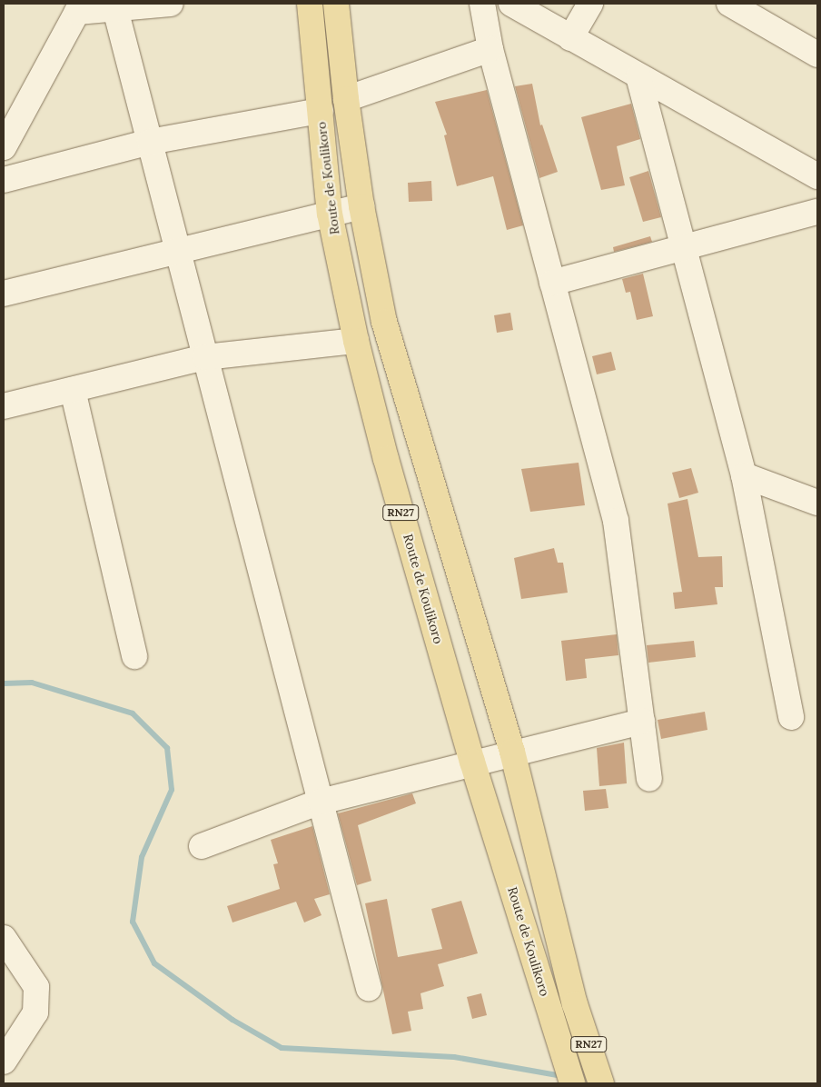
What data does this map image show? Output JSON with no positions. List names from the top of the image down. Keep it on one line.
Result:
{"streets":{"main road":["Route de Koulikoro","RN27"]}}
